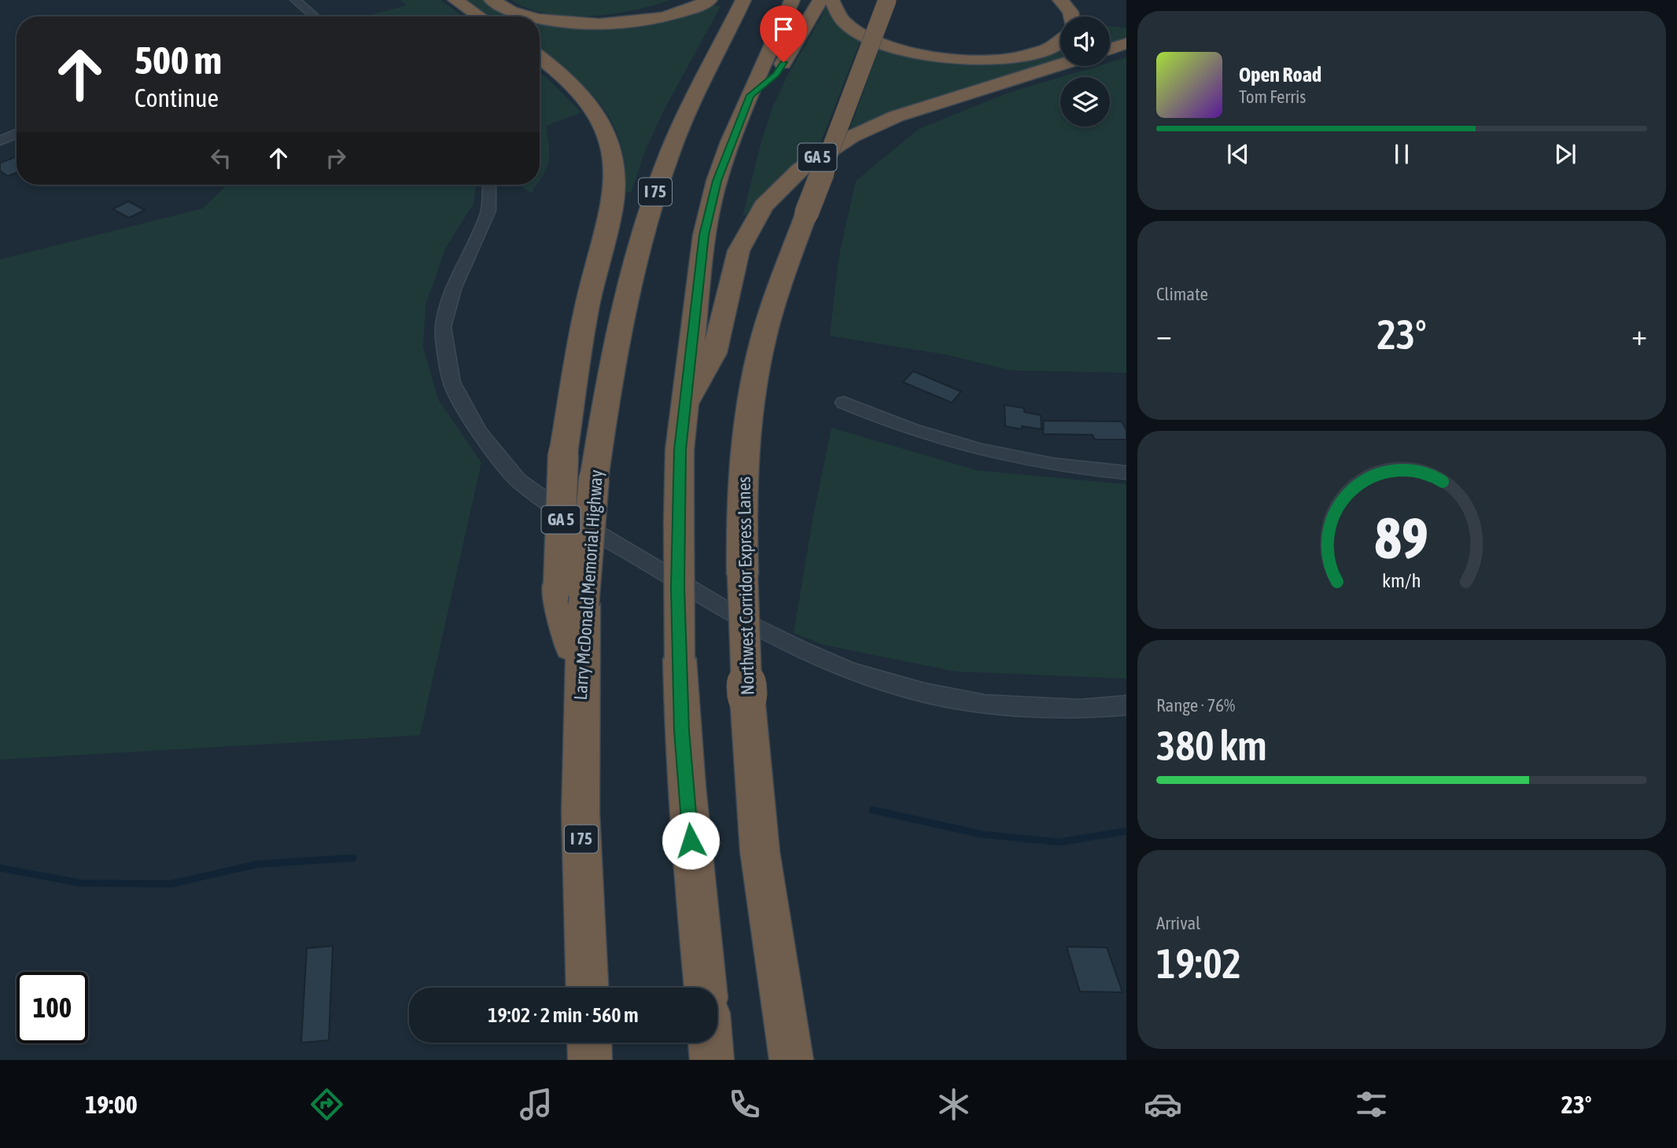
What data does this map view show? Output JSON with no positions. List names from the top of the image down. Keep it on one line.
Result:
{"streets":{"highway":["GA 5","I 75","Larry McDonald Memorial Highway","Northwest Corridor Express Lanes"]},"crossings":[["GA 5","Larry McDonald Memorial Highway"]],"page":{"turn":["500 m","Continue"],"song":["Open Road","Tom Ferris"],"tile":["Climate",["Range · 76%","380 km"],["Arrival","19:02"]],"heat":["−","23°","+"],"limit":"100","trip":"19:02 · 2 min · 560 m","tabs":["19:00","23°"],"gauge":["89","km/h"]}}
